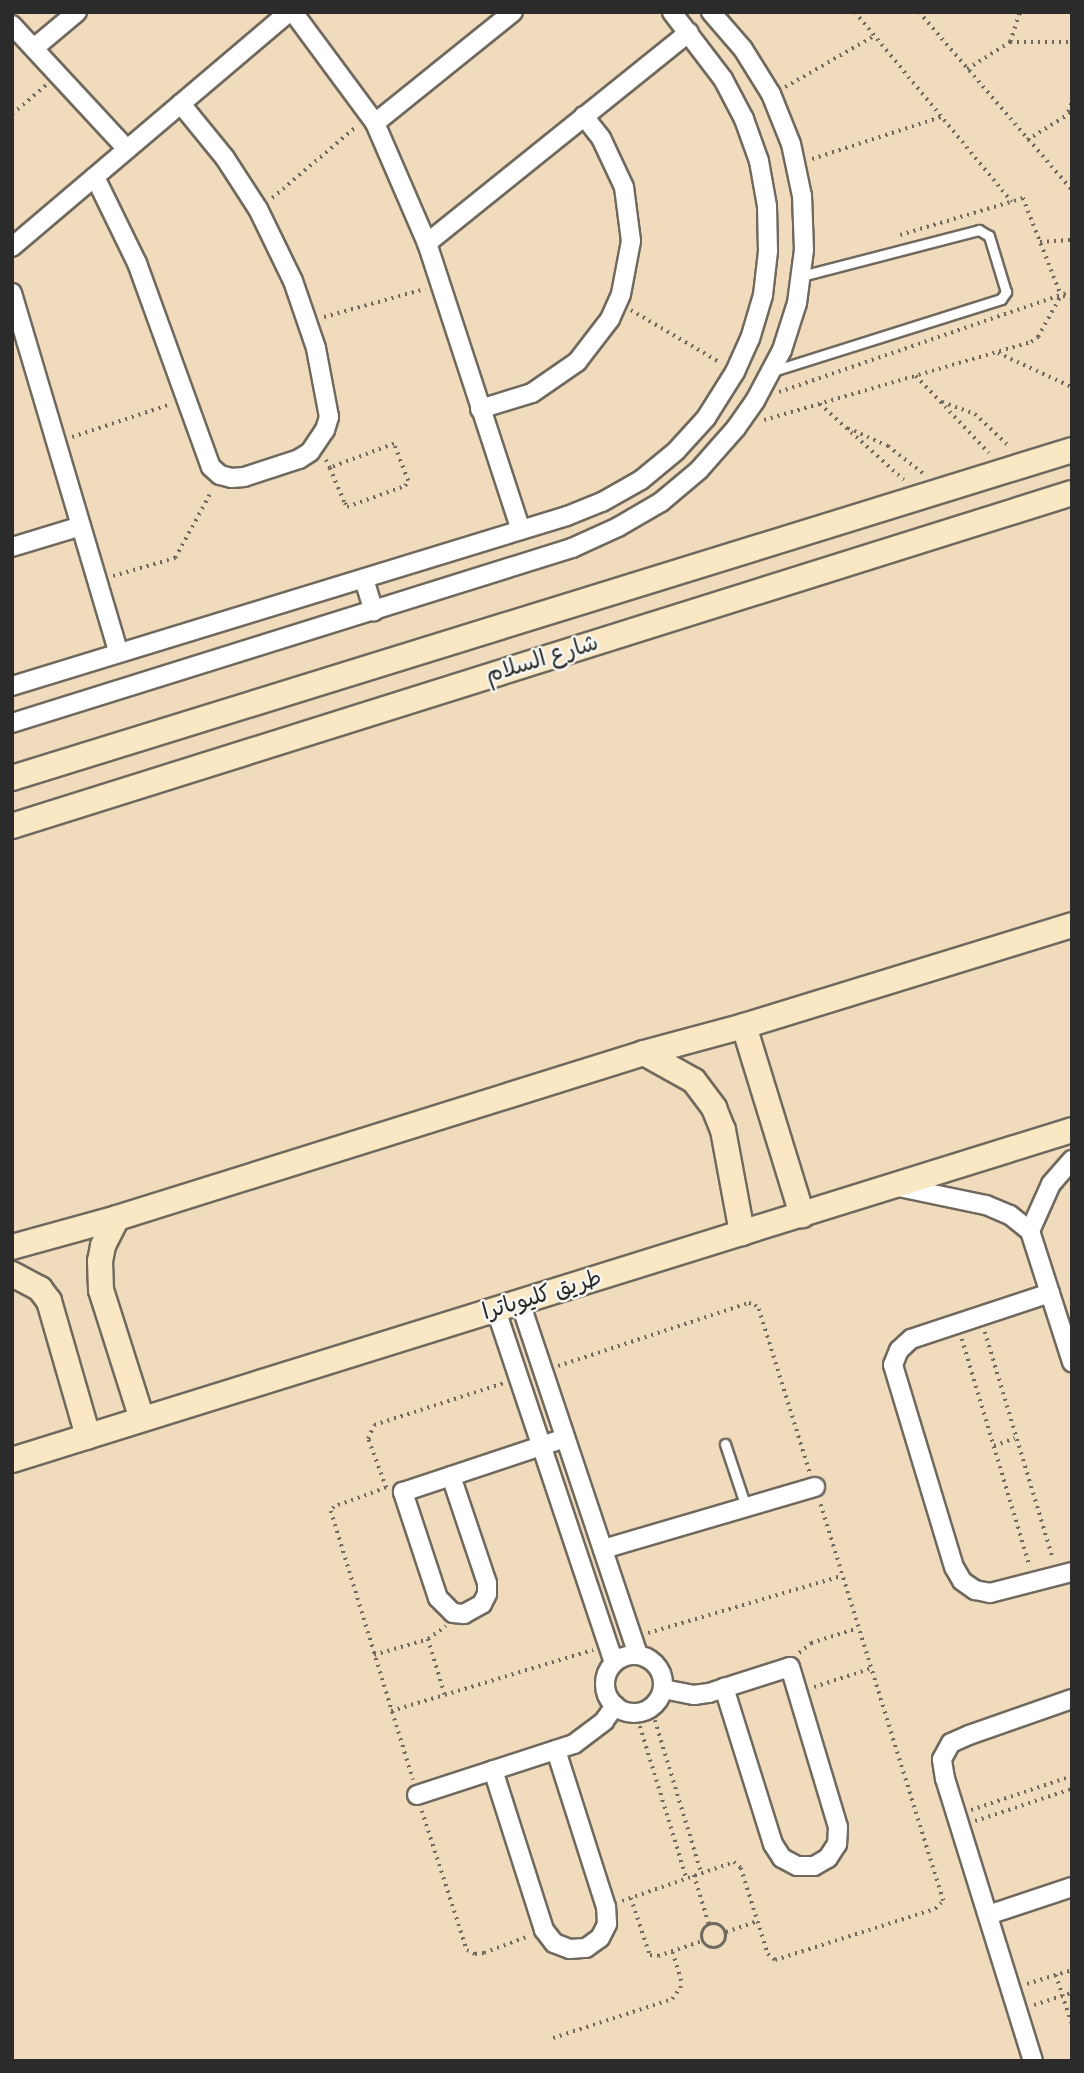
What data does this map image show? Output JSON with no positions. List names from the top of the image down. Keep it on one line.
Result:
{"streets":{"main road":["شارع السلام","طريق كليوباترا"]}}
